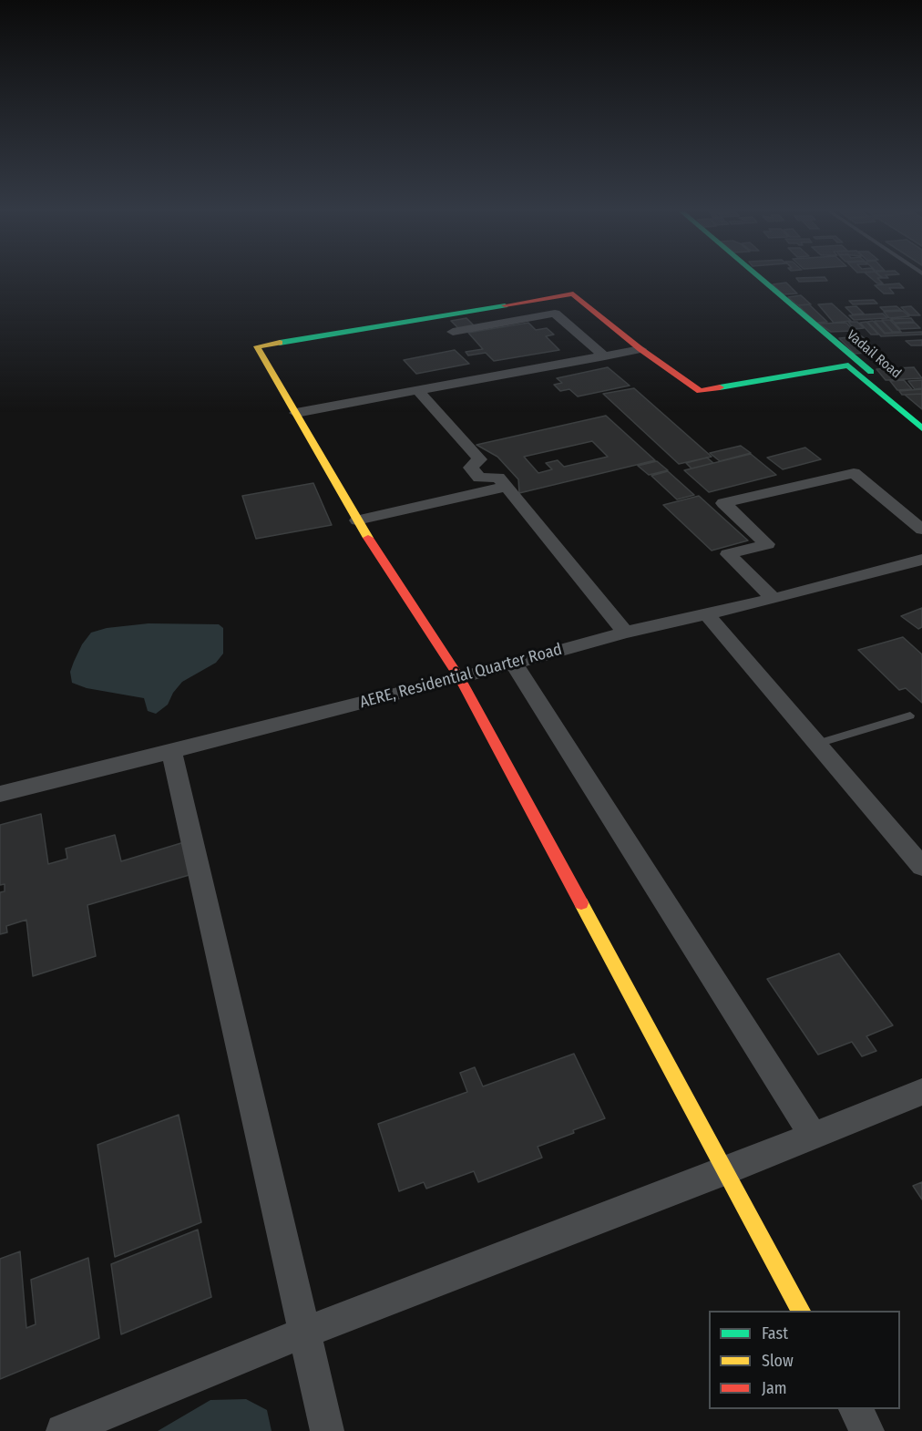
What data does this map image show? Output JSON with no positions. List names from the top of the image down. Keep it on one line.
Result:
{"streets":{"street":["Vadail Road","AERE, Residential Quarter Road"]},"legend":["Fast","Slow","Jam"]}
